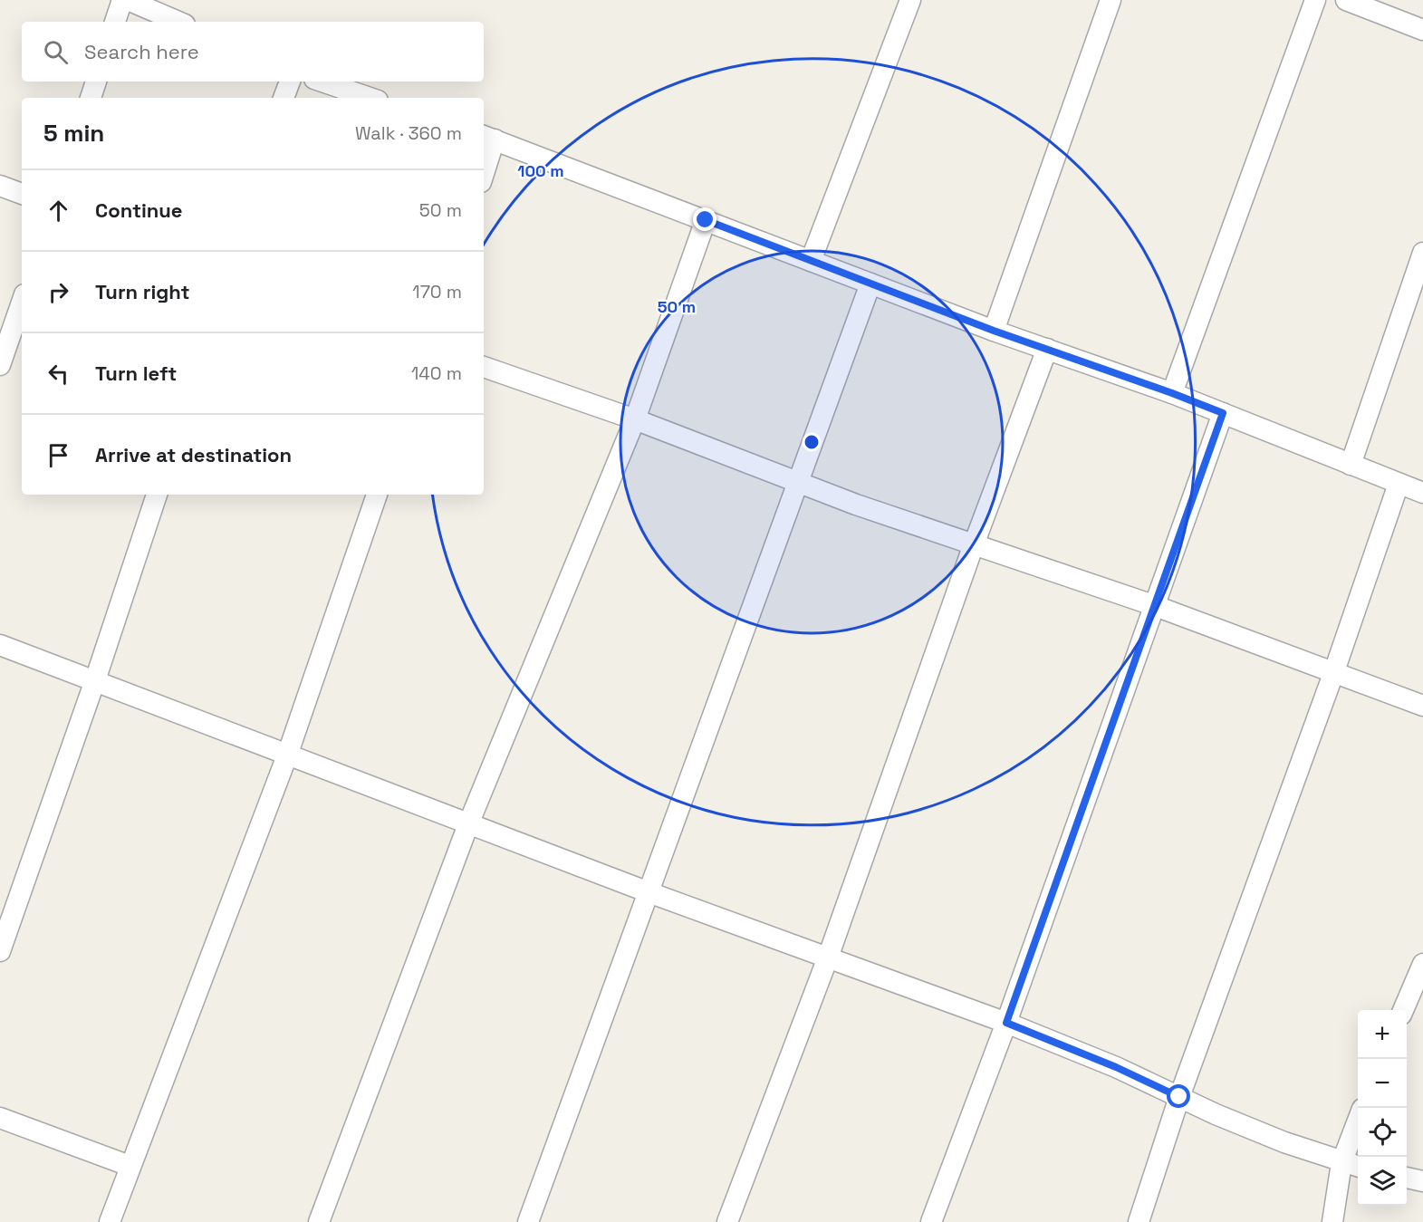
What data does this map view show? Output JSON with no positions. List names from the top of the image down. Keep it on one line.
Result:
{"page":{"search":"Search here","heading":["5 min","Walk · 360 m"],"list":[["Continue","50 m"],["Turn right","170 m"],["Turn left","140 m"],"Arrive at destination"],"map_buttons":["+","−"]},"rings":["100 m","50 m"]}
